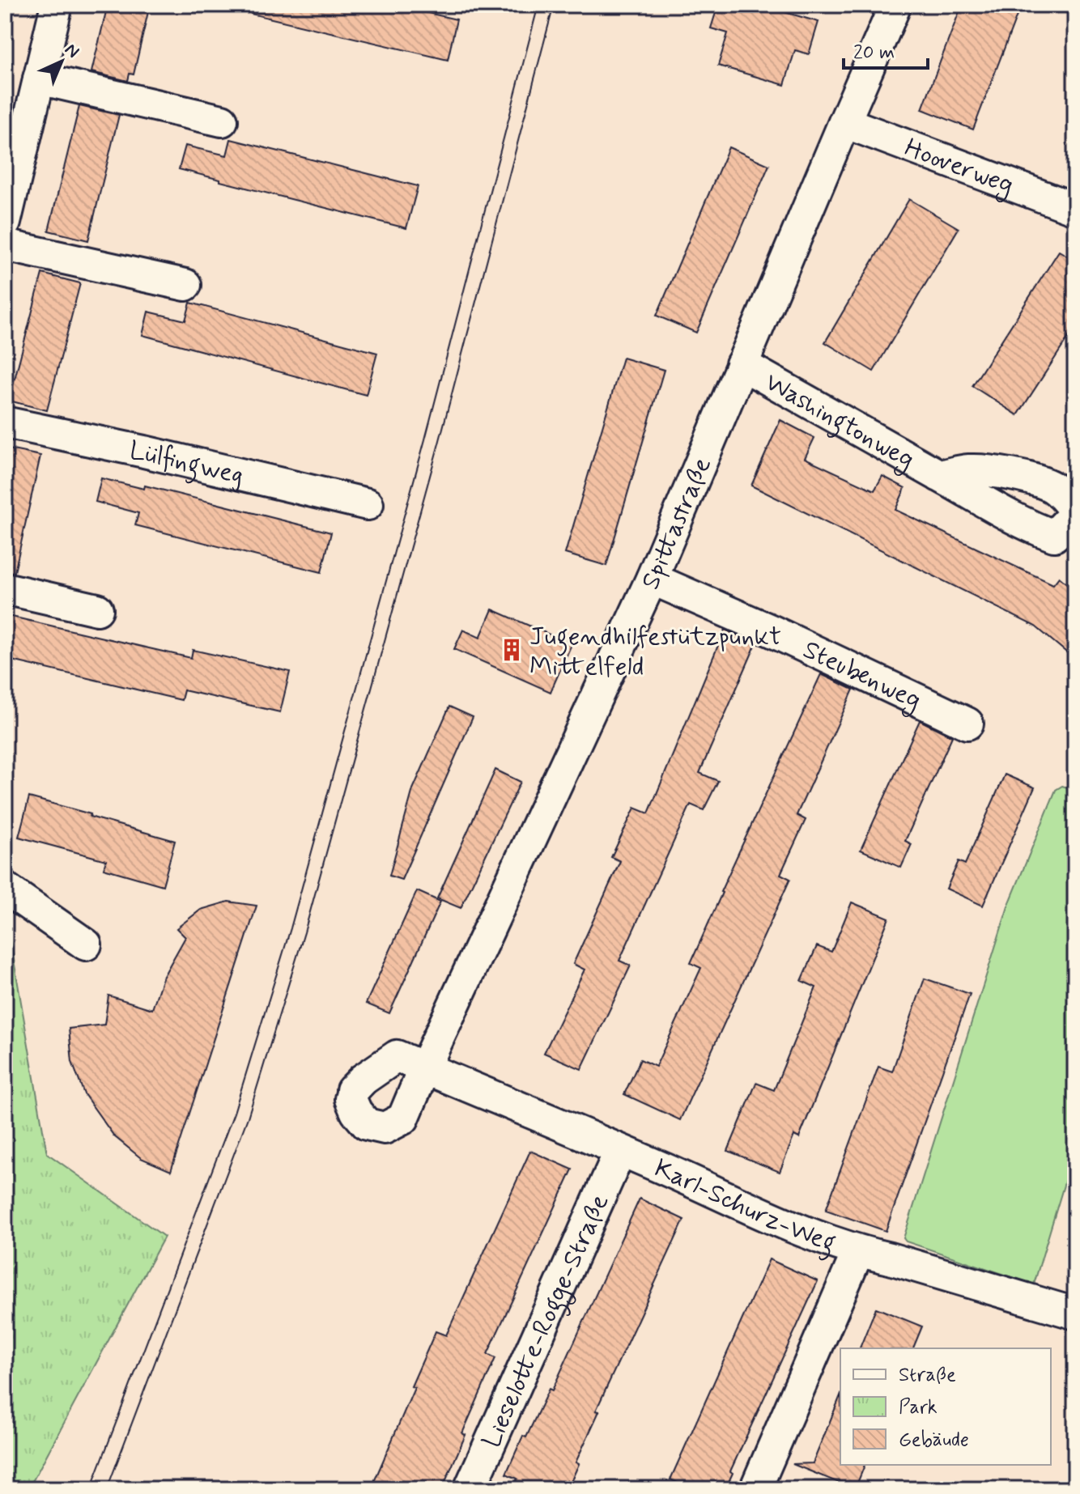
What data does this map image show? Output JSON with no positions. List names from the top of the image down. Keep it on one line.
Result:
{"streets":{"street":["Hooverweg","Washingtonweg","Lülfingweg","Spittastraße","Steubenweg","Karl-Schurz-Weg","Lieselotte-Rogge-Straße"]},"crossings":[["Hooverweg","Spittastraße"],["Washingtonweg","Spittastraße"],["Spittastraße","Steubenweg"],["Spittastraße","Karl-Schurz-Weg"],["Karl-Schurz-Weg","Lieselotte-Rogge-Straße"]],"places":{"building":["Jugendhilfestützpunkt Mittelfeld"]},"legend":["Straße","Park","Gebäude"],"scale_bar":"20 m","north":"top right"}
